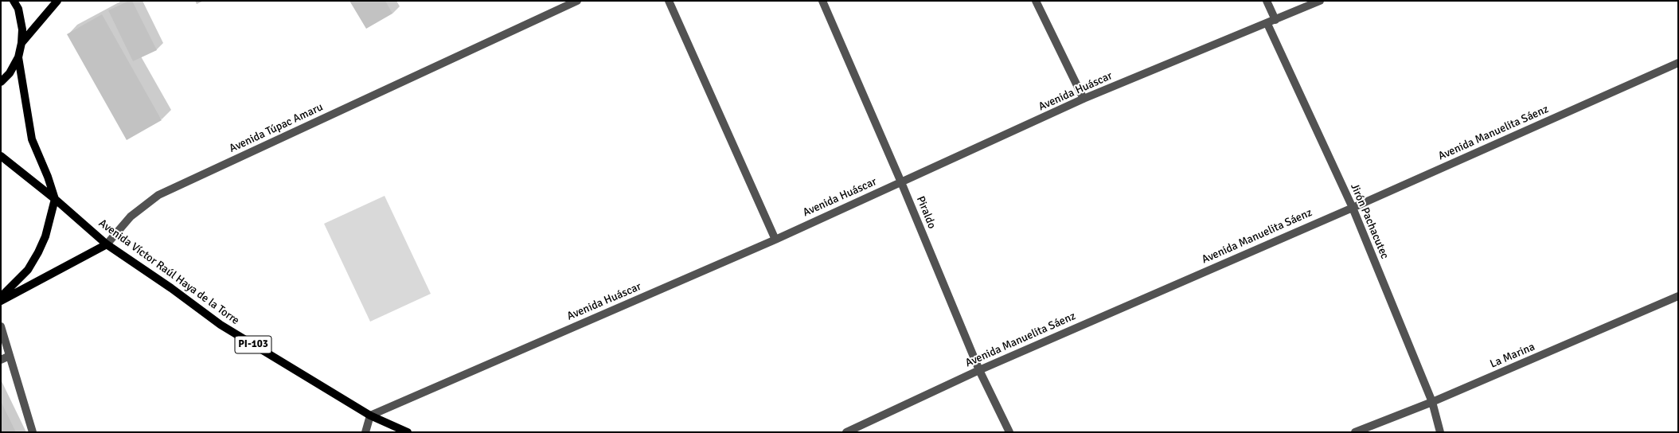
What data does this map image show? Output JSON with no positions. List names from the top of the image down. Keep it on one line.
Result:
{"streets":{"main road":["Avenida Túpac Amaru","Avenida Víctor Raúl Haya de la Torre","PI-103"],"street":["Avenida Huáscar","Avenida Manuelita Sáenz","Piraldo","Jirón Pachacutec","La Marina"]},"crossings":[["Avenida Huáscar","Piraldo"],["Avenida Huáscar","Jirón Pachacutec"],["Avenida Huáscar","Avenida Víctor Raúl Haya de la Torre"],["Avenida Túpac Amaru","Avenida Víctor Raúl Haya de la Torre"],["Avenida Manuelita Sáenz","Piraldo"],["Avenida Manuelita Sáenz","Jirón Pachacutec"],["Jirón Pachacutec","La Marina"]]}
